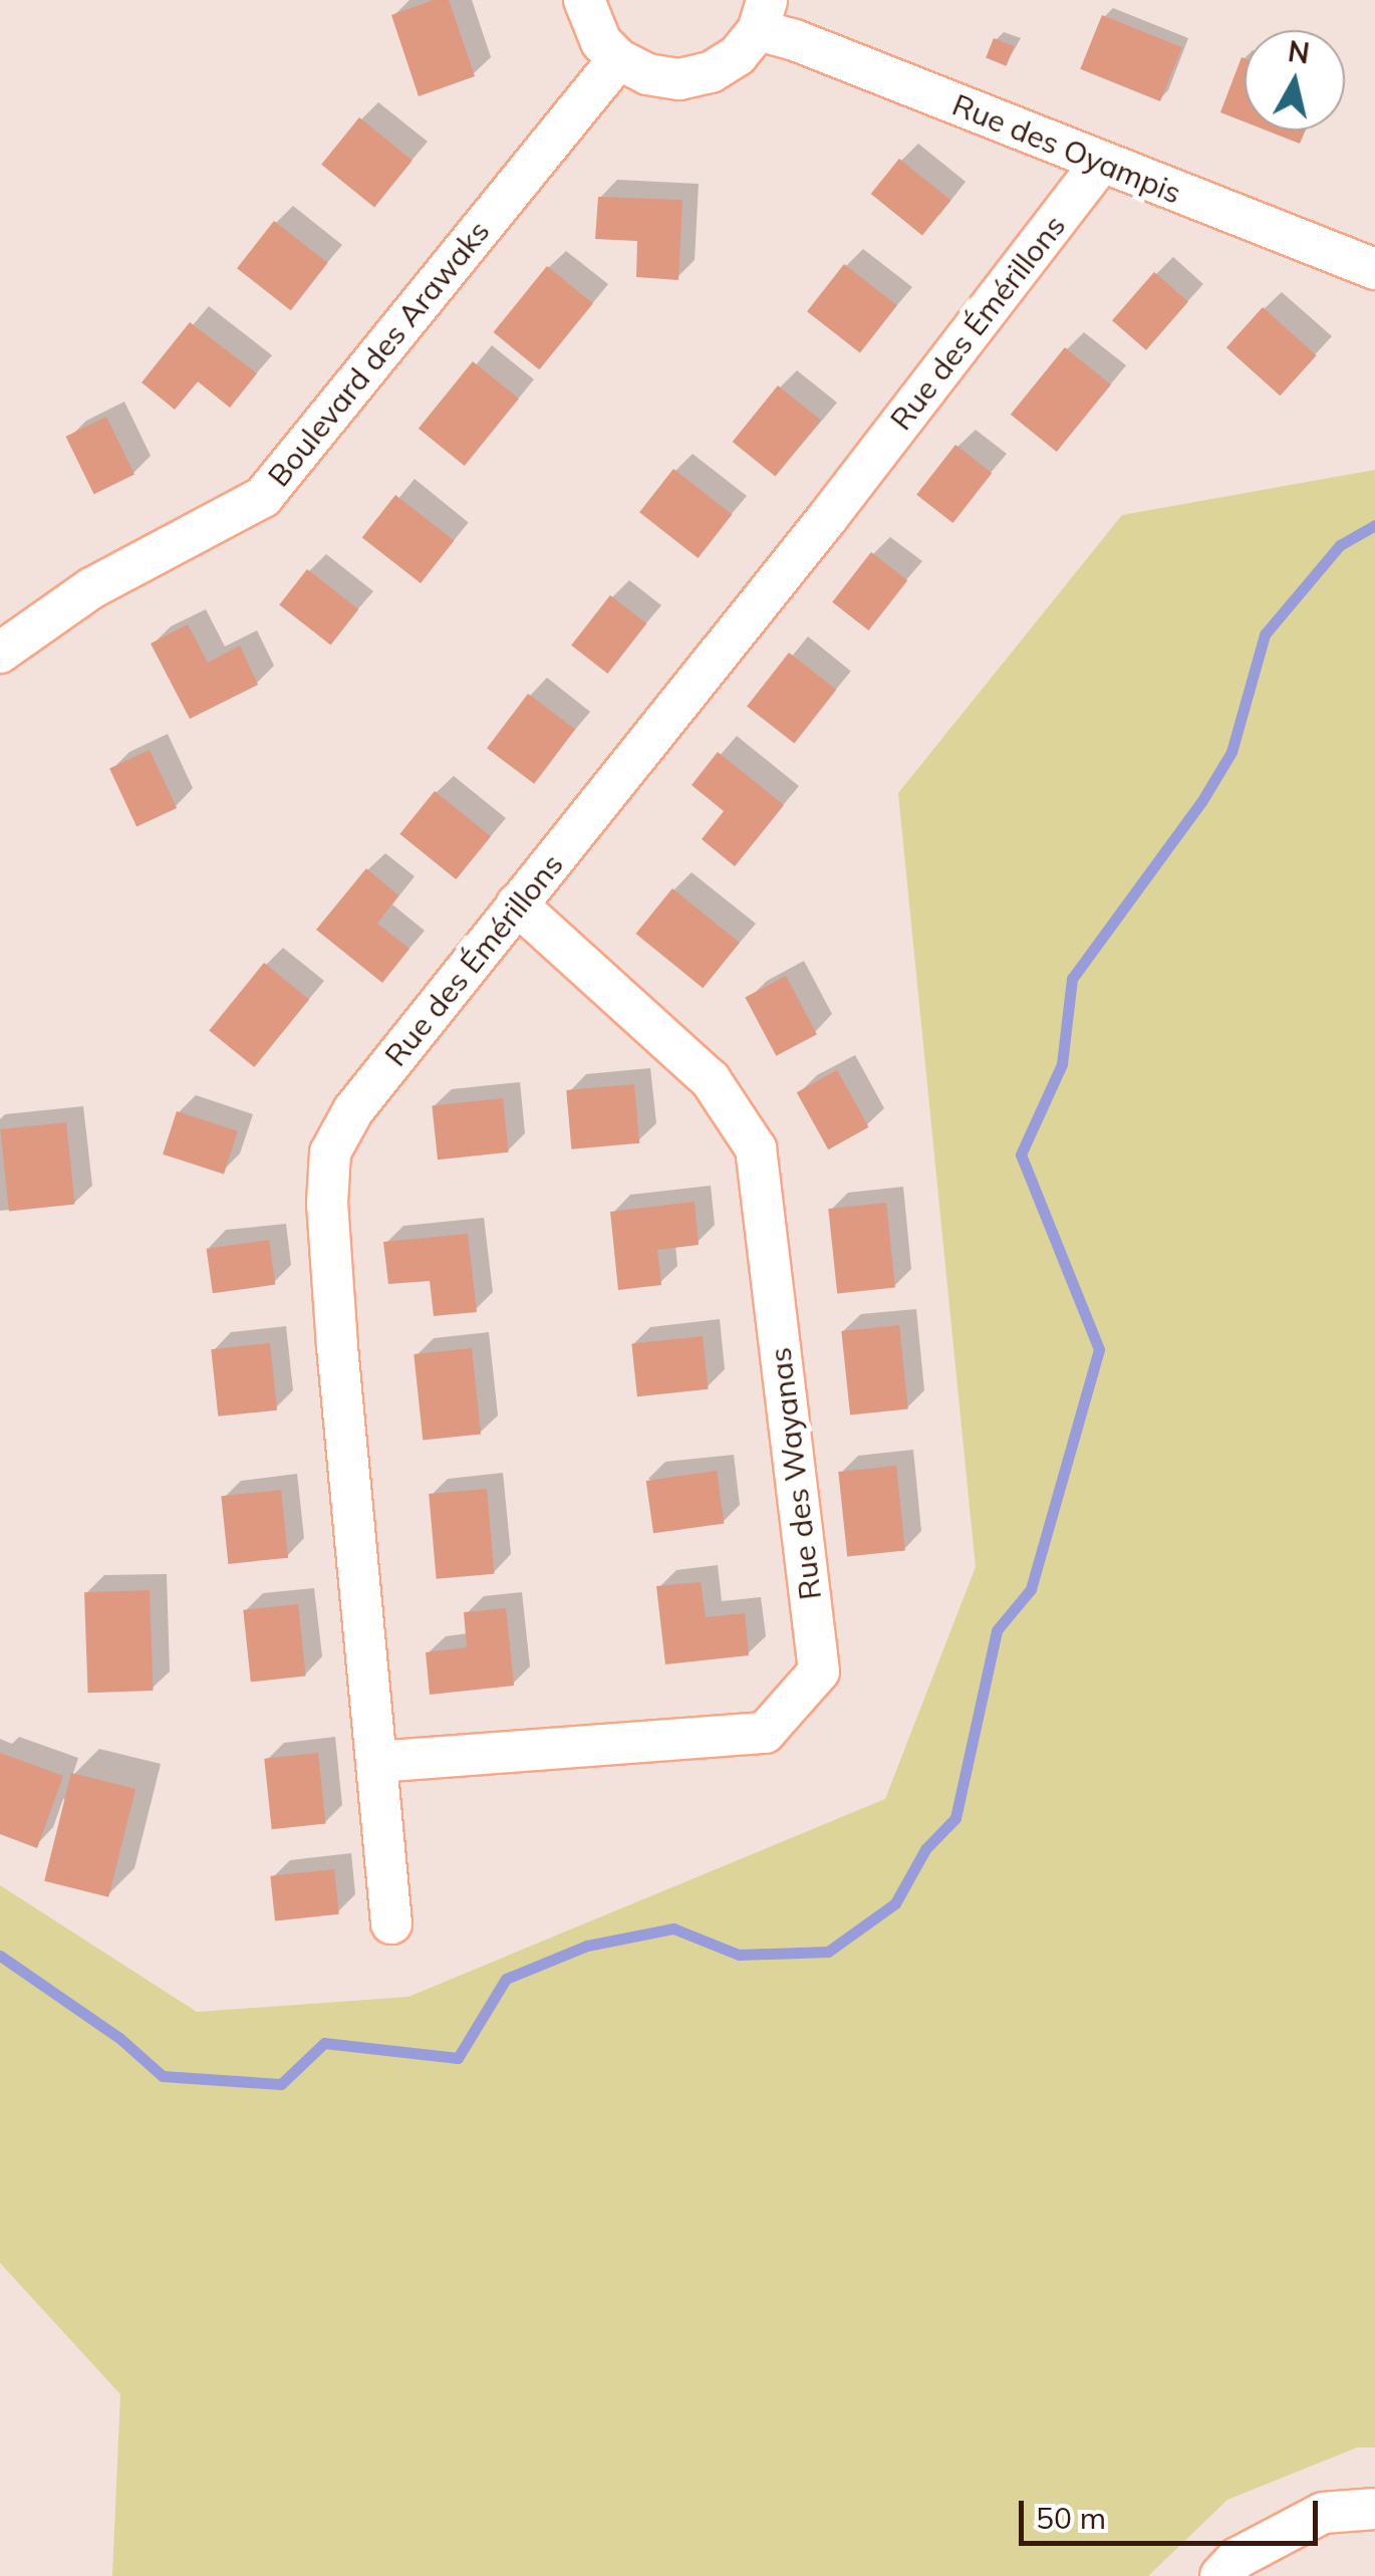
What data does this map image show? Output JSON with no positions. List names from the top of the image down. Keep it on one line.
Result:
{"streets":{"street":["Rue des Oyampis","Rue des Émérillons","Boulevard des Arawaks","Rue des Wayanas"]},"crossings":[["Rue des Oyampis","Rue des Émérillons"],["Rue des Émérillons","Rue des Wayanas"]],"scale_bar":"50 m","north":"top"}
